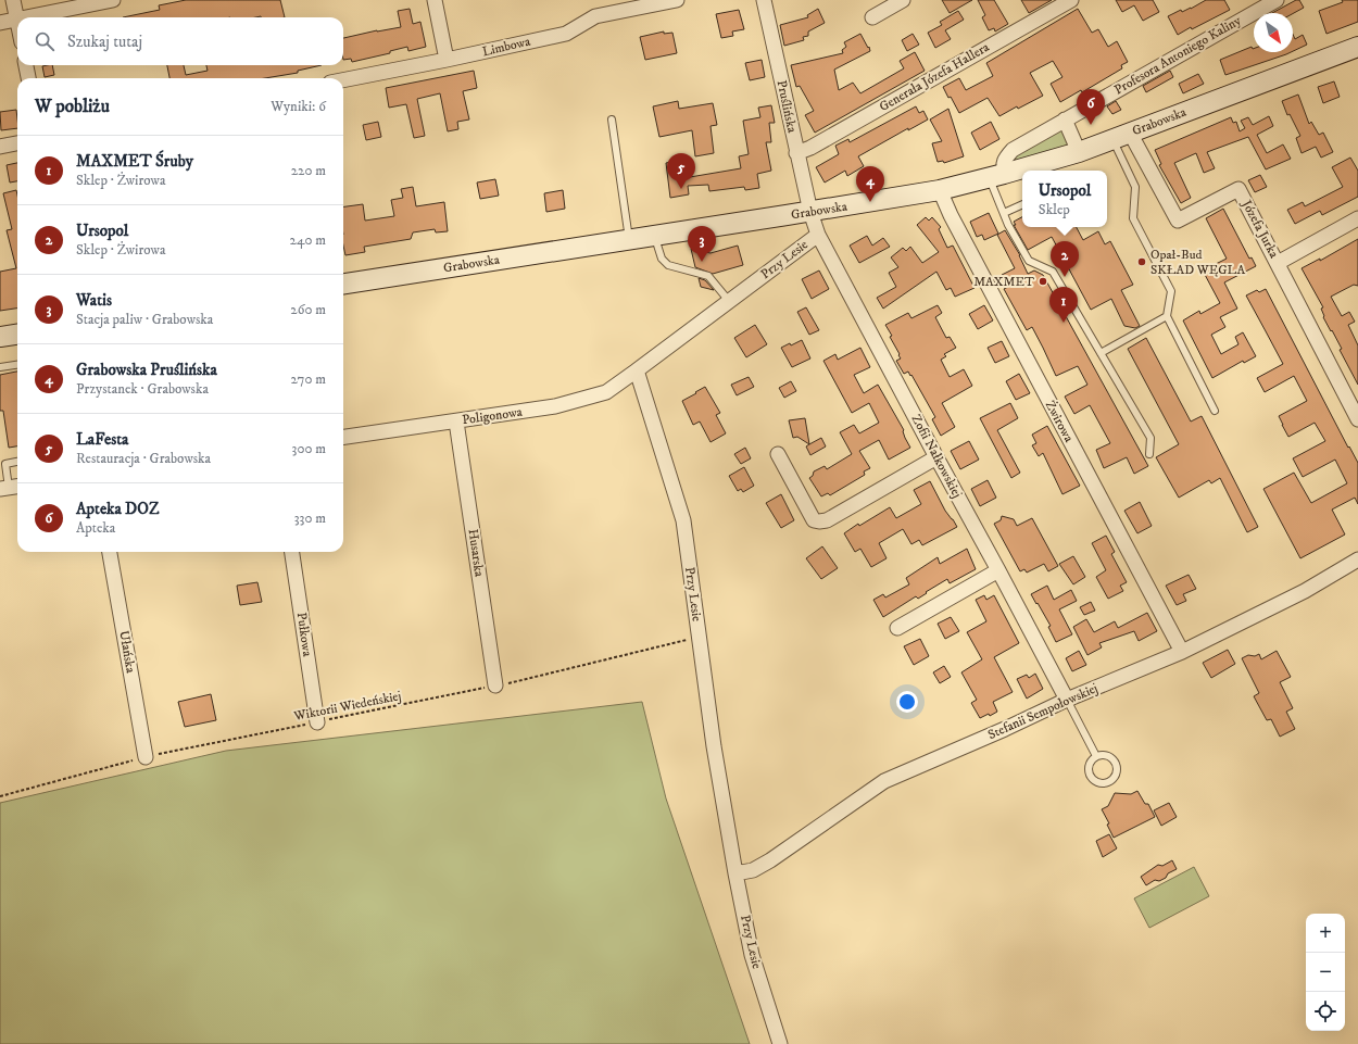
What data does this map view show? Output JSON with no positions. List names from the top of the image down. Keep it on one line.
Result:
{"streets":{"street":["Limbowa","Profesora Antoniego Kaliny","Generała Józefa Hallera","Pruślińska","Grabowska","Józefa Jurka","Przy Lesie","Poligonowa","Żwirowa","Zofii Nałkowskiej","Husarska","Pułkowa","Ułańska","Stefanii Sempołowskiej"],"path":["Wiktorii Wiedeńskiej"]},"crossings":[["Profesora Antoniego Kaliny","Grabowska"],["Generała Józefa Hallera","Pruślińska"],["Pruślińska","Grabowska"],["Pruślińska","Zofii Nałkowskiej"],["Grabowska","Józefa Jurka"],["Grabowska","Żwirowa"],["Grabowska","Zofii Nałkowskiej"],["Przy Lesie","Poligonowa"],["Przy Lesie","Zofii Nałkowskiej"],["Przy Lesie","Wiktorii Wiedeńskiej"],["Przy Lesie","Stefanii Sempołowskiej"],["Poligonowa","Husarska"],["Żwirowa","Stefanii Sempołowskiej"],["Zofii Nałkowskiej","Stefanii Sempołowskiej"],["Husarska","Wiktorii Wiedeńskiej"],["Pułkowa","Wiktorii Wiedeńskiej"],["Ułańska","Wiktorii Wiedeńskiej"]],"places":["Opał-Bud SKŁAD WĘGLA","MAXMET"],"north":"bottom right","page":{"search":"Szukaj tutaj","heading":["W pobliżu","Wyniki: 6"],"pins":["6","5","4","3","2","1"],"list":[{"mark":"1","name":"MAXMET Śruby","note":"Sklep · Żwirowa","value":"220 m"},{"mark":"2","name":"Ursopol","note":"Sklep · Żwirowa","value":"240 m"},{"mark":"3","name":"Watis","note":"Stacja paliw · Grabowska","value":"260 m"},{"mark":"4","name":"Grabowska Pruślińska","note":"Przystanek · Grabowska","value":"270 m"},{"mark":"5","name":"LaFesta","note":"Restauracja · Grabowska","value":"300 m"},{"mark":"6","name":"Apteka DOZ","note":"Apteka","value":"330 m"}],"popup":["Ursopol","Sklep"],"map_buttons":["+","−"]}}
